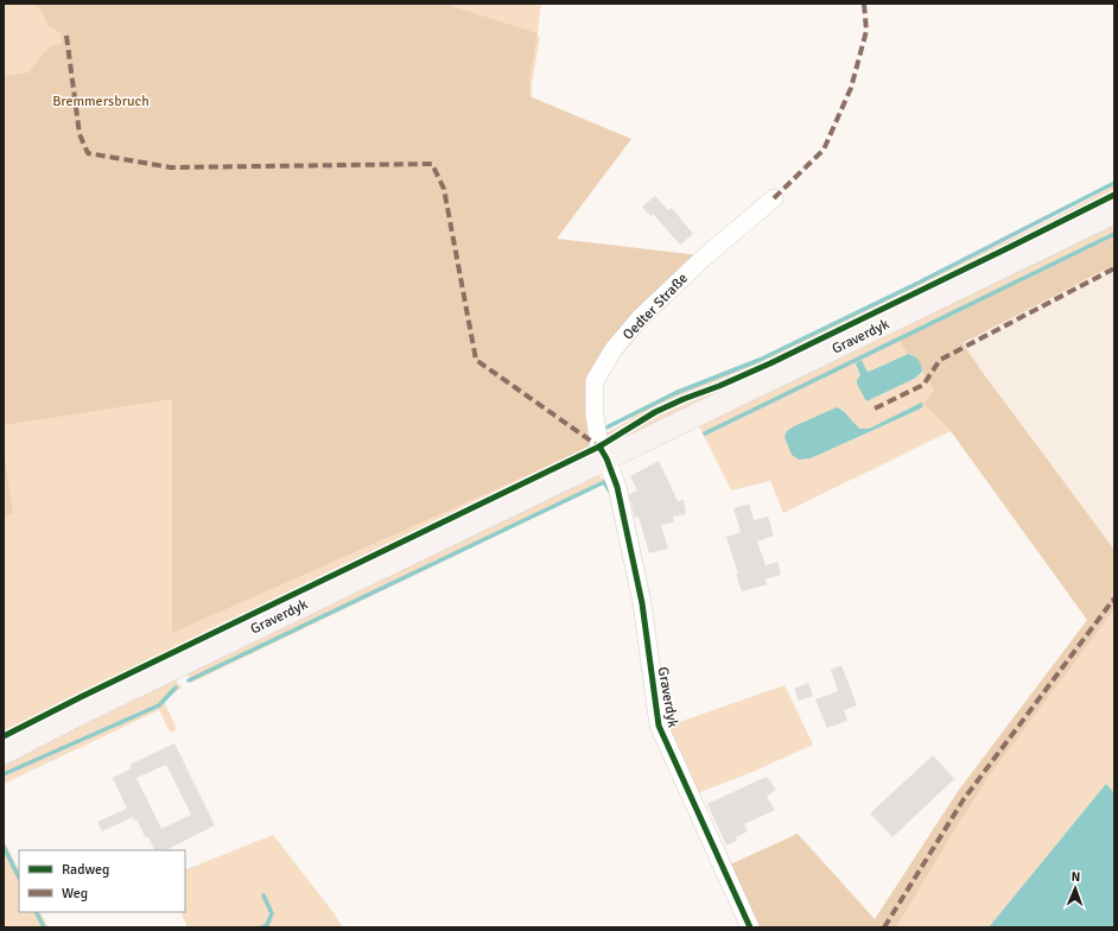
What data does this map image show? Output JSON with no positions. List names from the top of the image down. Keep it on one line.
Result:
{"streets":{"main road":["Graverdyk"],"street":["Oedter Straße"]},"crossings":[["Oedter Straße","Graverdyk"]],"parks":["Bremmersbruch"],"legend":["Radweg","Weg"],"north":"top"}
